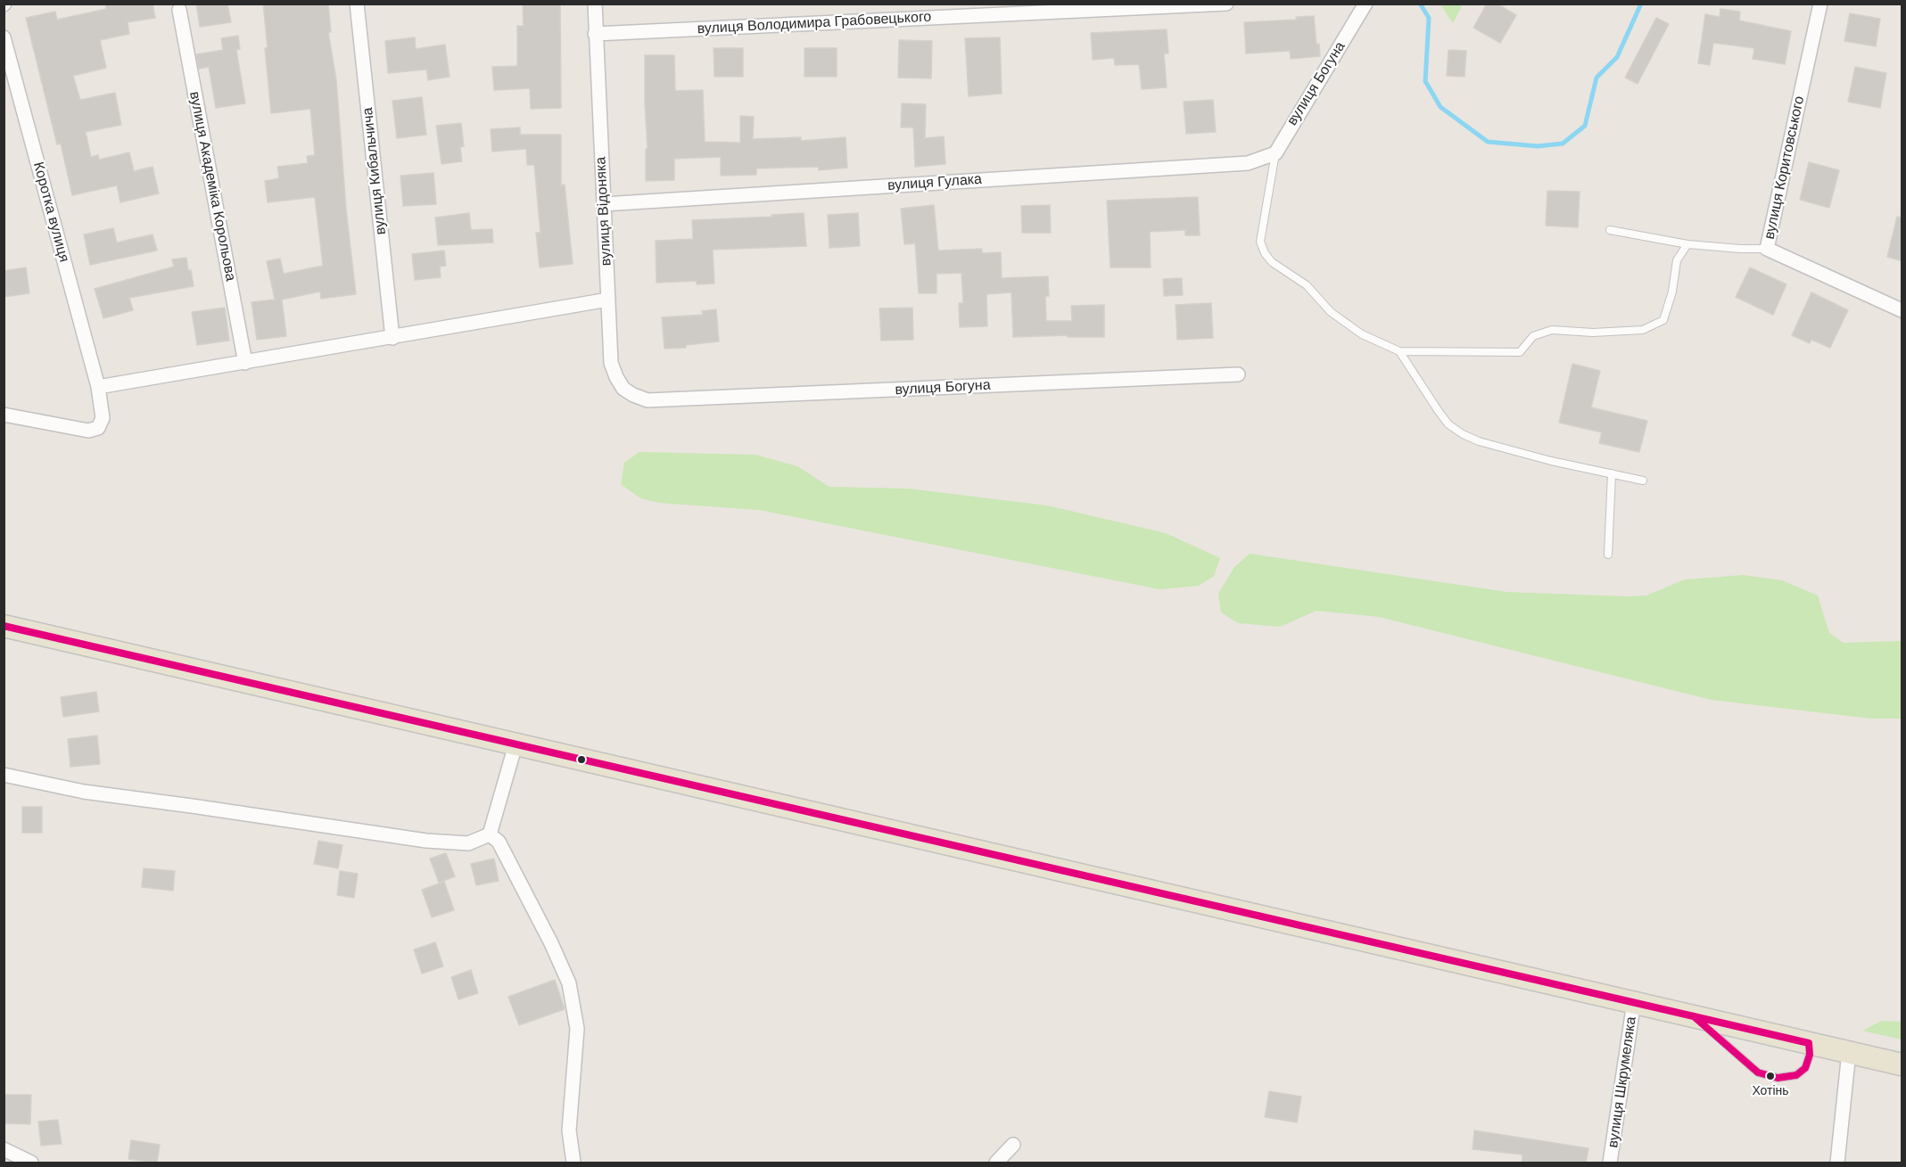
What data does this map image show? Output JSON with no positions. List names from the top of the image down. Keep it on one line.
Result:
{"streets":{"street":["вулиця Володимира Грабовецького","вулиця Богуна","вулиця Коритовського","вулиця Кибальчича","вулиця Гулака","вулиця Академіка Корольова","вулиця Відоняка","Коротка вулиця","вулиця Шкрумеляка"]},"crossings":[["вулиця Володимира Грабовецького","вулиця Відоняка"],["вулиця Богуна","вулиця Гулака"],["вулиця Богуна","вулиця Відоняка"],["вулиця Гулака","вулиця Відоняка"]],"places":["Хотінь"]}
